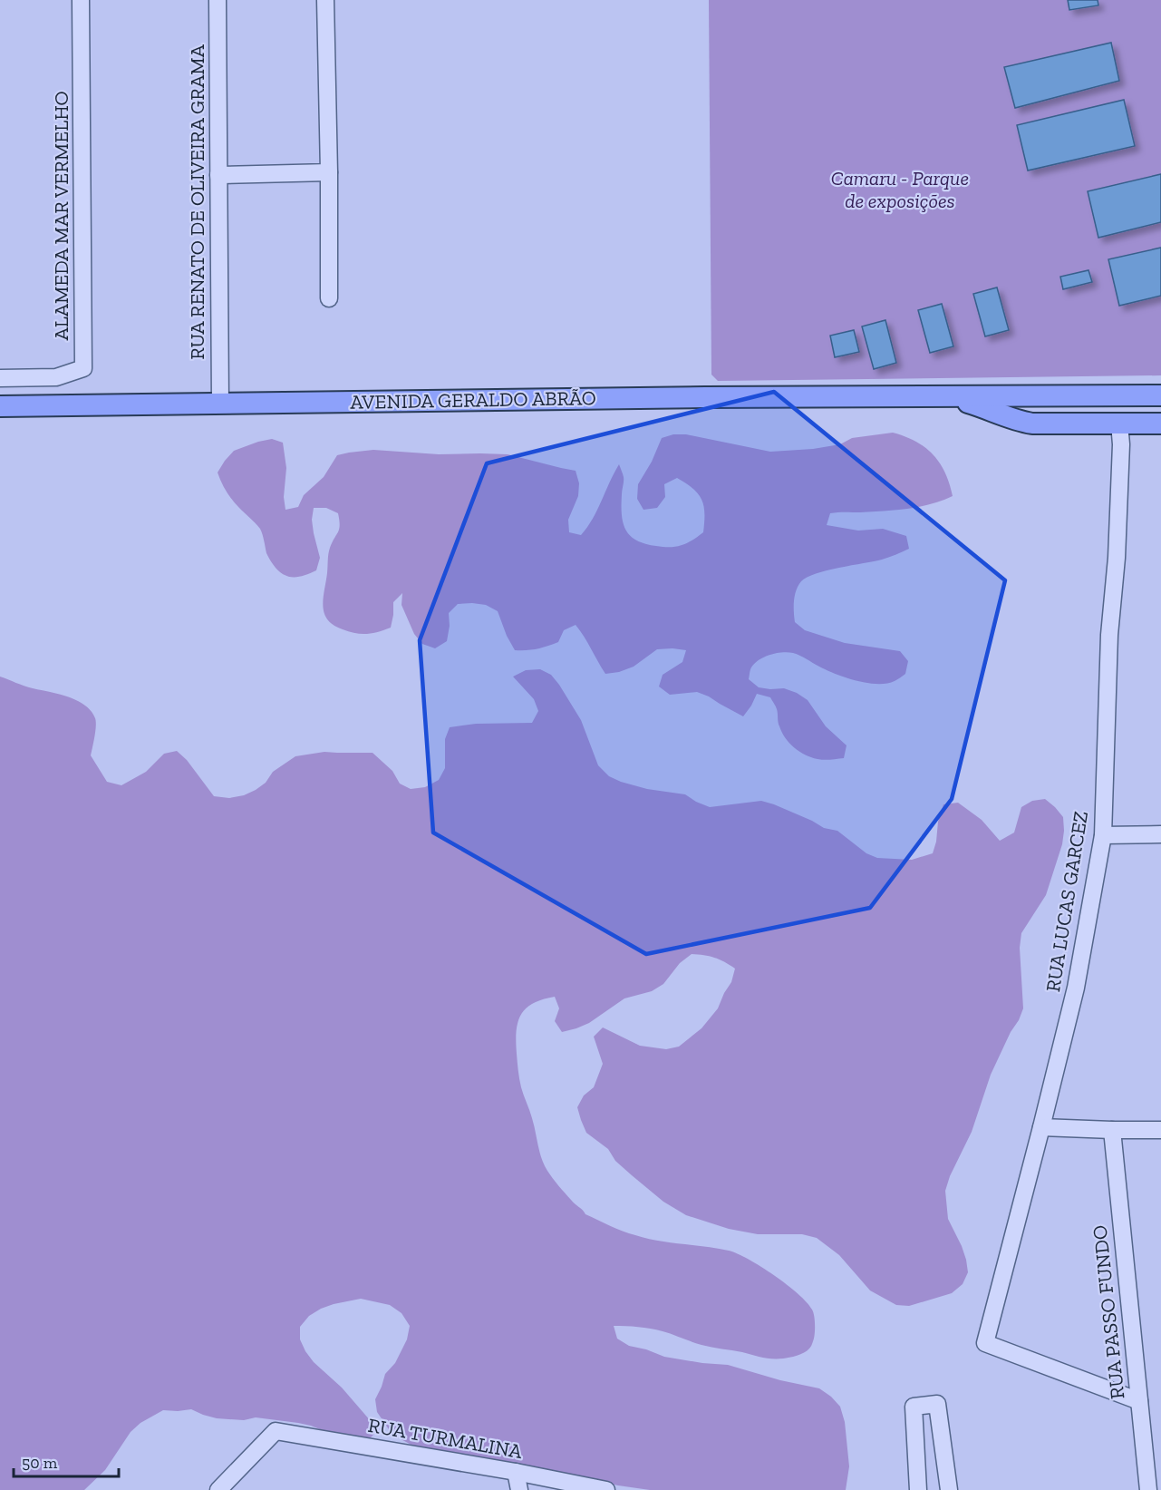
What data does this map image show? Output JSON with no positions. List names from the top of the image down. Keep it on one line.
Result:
{"streets":{"main road":["AVENIDA GERALDO ABRÃO"],"street":["RUA RENATO DE OLIVEIRA GRAMA","ALAMEDA MAR VERMELHO","RUA LUCAS GARCEZ","RUA PASSO FUNDO","RUA TURMALINA"]},"crossings":[["RUA RENATO DE OLIVEIRA GRAMA","AVENIDA GERALDO ABRÃO"],["AVENIDA GERALDO ABRÃO","RUA LUCAS GARCEZ"],["RUA LUCAS GARCEZ","RUA PASSO FUNDO"]],"parks":["Camaru - Parque de exposições"],"scale_bar":"50 m"}
